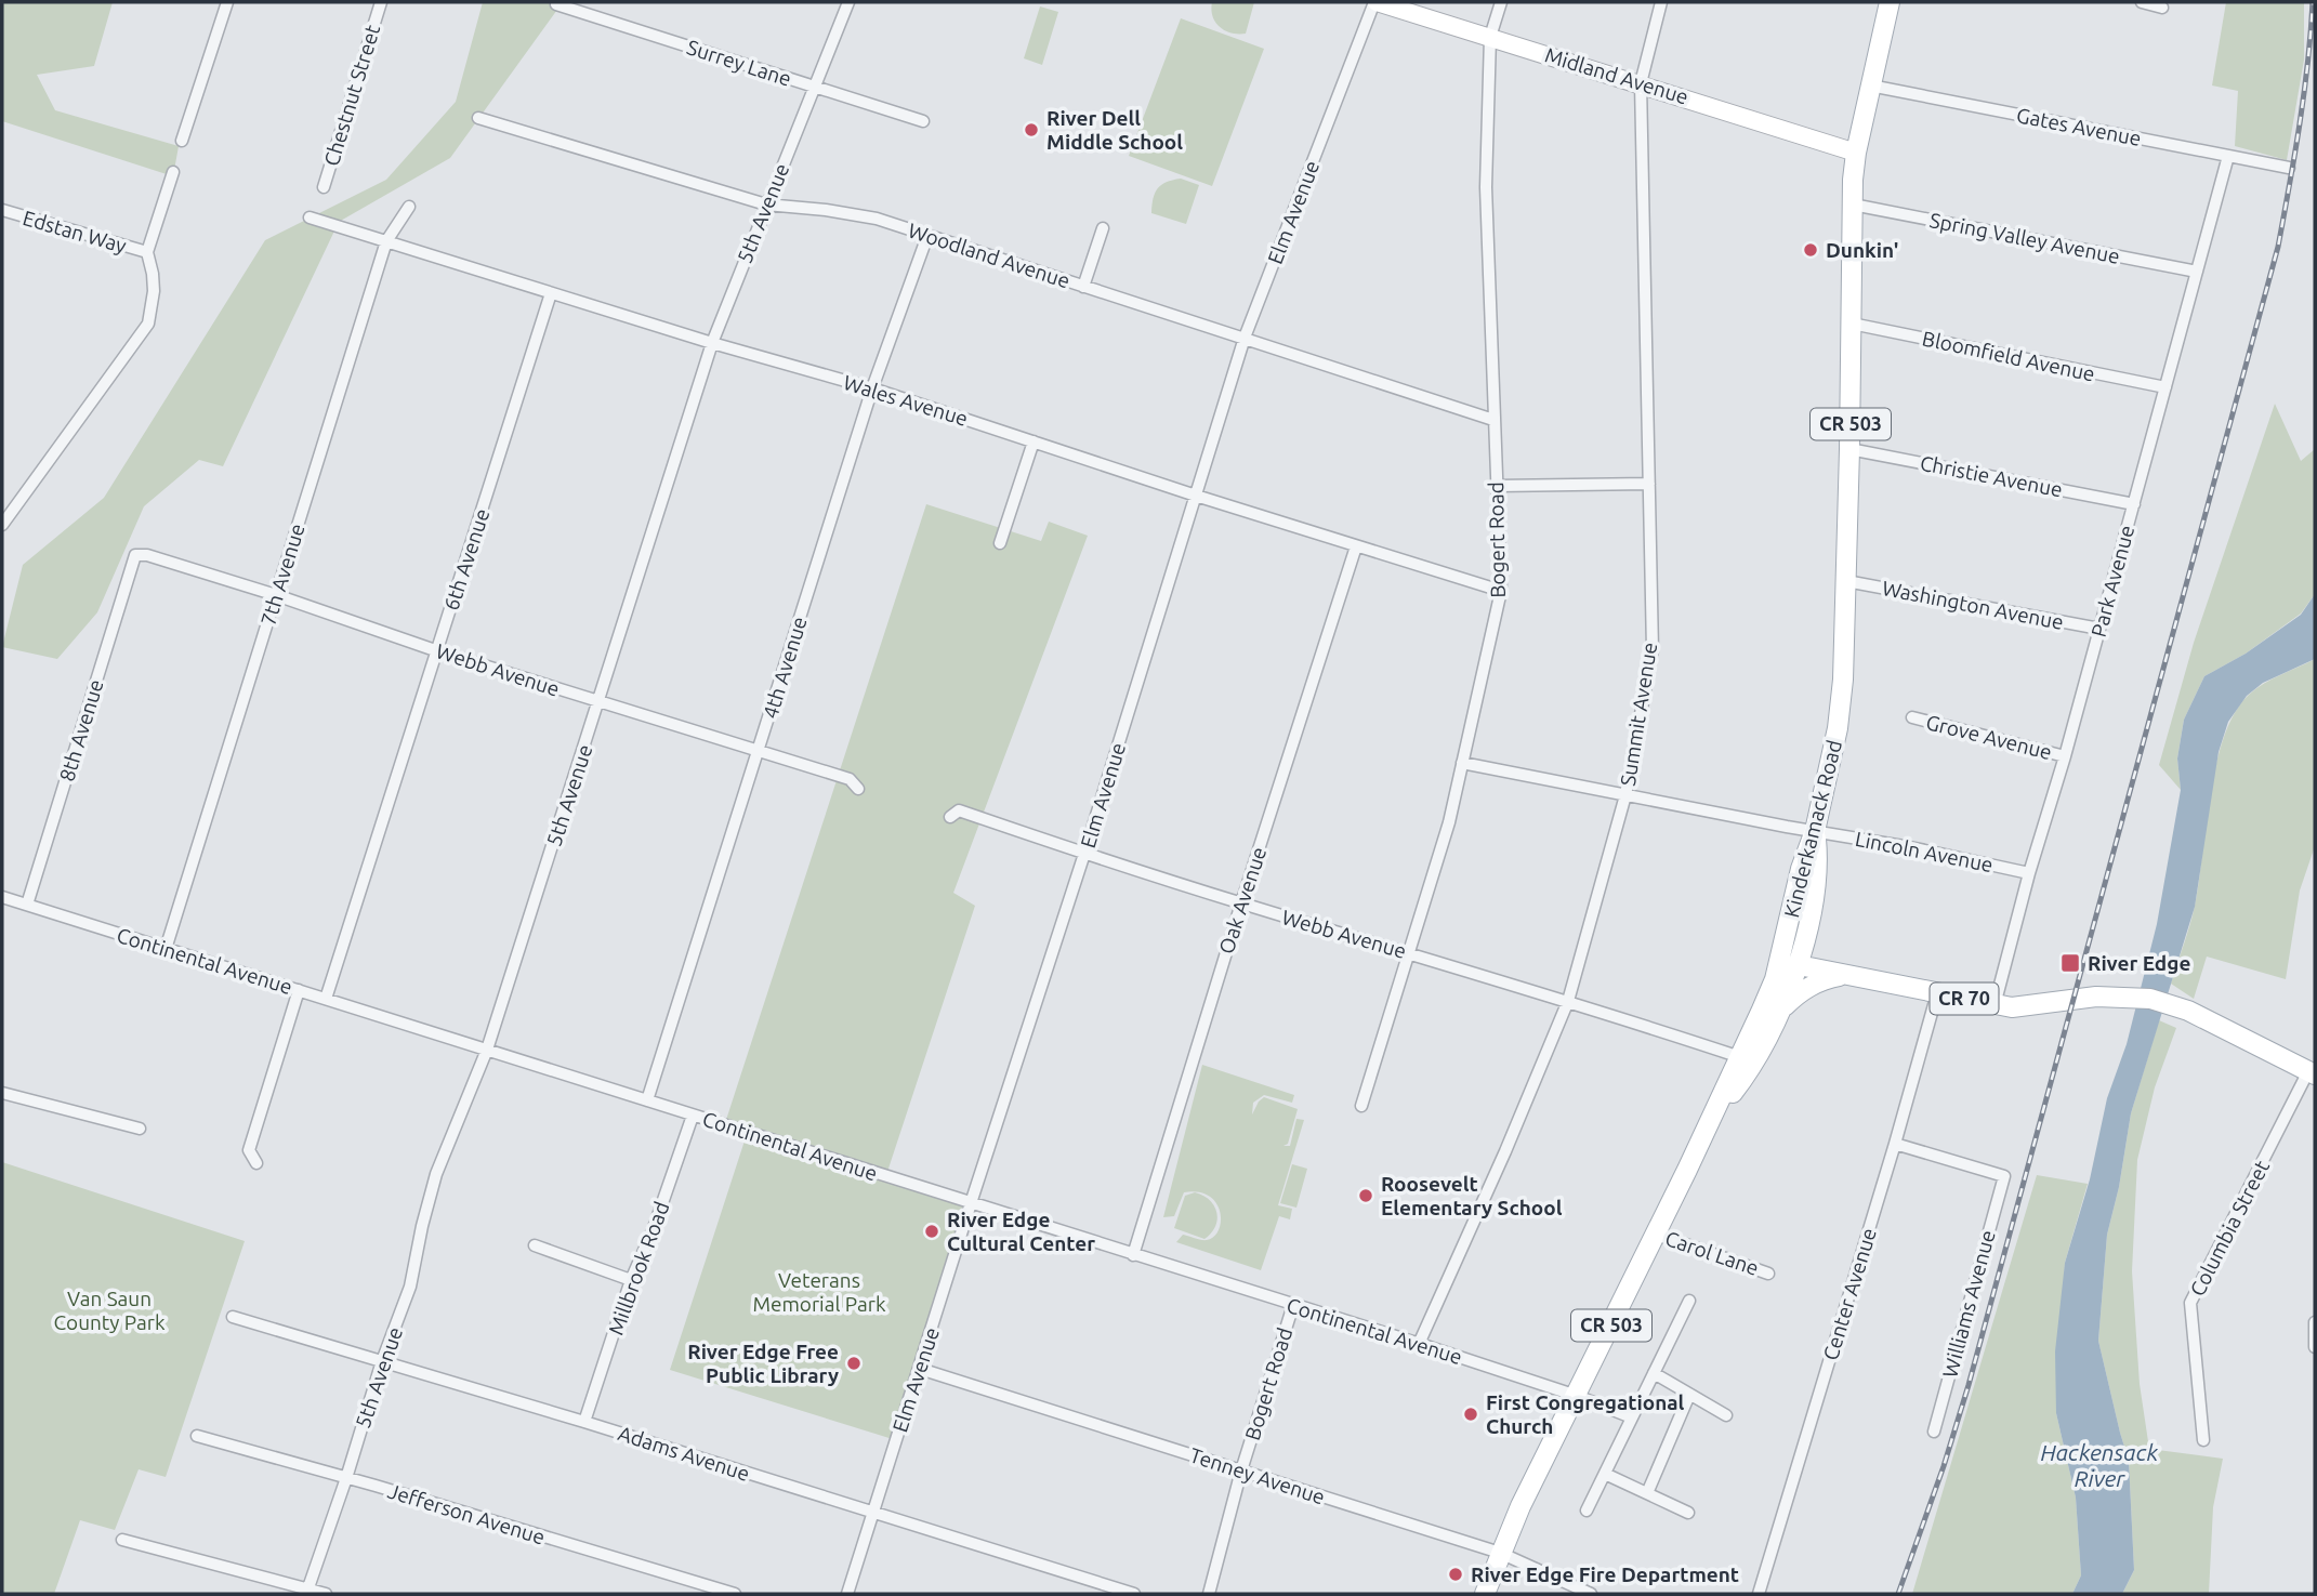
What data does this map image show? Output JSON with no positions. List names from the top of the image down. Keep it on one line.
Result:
{"streets":{"main road":["CR 503","Kinderkamack Road","CR 70"],"street":["Surrey Lane","Midland Avenue","Chestnut Street","Gates Avenue","Elm Avenue","5th Avenue","Edstan Way","Spring Valley Avenue","Woodland Avenue","Bloomfield Avenue","Wales Avenue","Christie Avenue","Bogert Road","6th Avenue","7th Avenue","Park Avenue","Washington Avenue","4th Avenue","Webb Avenue","Summit Avenue","8th Avenue","Grove Avenue","Lincoln Avenue","Oak Avenue","Continental Avenue","Columbia Street","Carol Lane","Millbrook Road","Center Avenue","Williams Avenue","Adams Avenue","Tenney Avenue","Jefferson Avenue"]},"crossings":[["Surrey Lane","5th Avenue"],["Midland Avenue","Elm Avenue"],["Midland Avenue","Bogert Road"],["Midland Avenue","Summit Avenue"],["Midland Avenue","Kinderkamack Road"],["Gates Avenue","Park Avenue"],["Gates Avenue","Kinderkamack Road"],["Elm Avenue","Woodland Avenue"],["Elm Avenue","Wales Avenue"],["Elm Avenue","Webb Avenue"],["Elm Avenue","Continental Avenue"],["Elm Avenue","Adams Avenue"],["Elm Avenue","Tenney Avenue"],["5th Avenue","Woodland Avenue"],["5th Avenue","Wales Avenue"],["5th Avenue","Webb Avenue"],["5th Avenue","Continental Avenue"],["5th Avenue","Adams Avenue"],["5th Avenue","Jefferson Avenue"],["Spring Valley Avenue","Park Avenue"],["Spring Valley Avenue","Kinderkamack Road"],["Woodland Avenue","Bogert Road"],["Woodland Avenue","4th Avenue"],["Bloomfield Avenue","Park Avenue"],["Bloomfield Avenue","Kinderkamack Road"],["Wales Avenue","Bogert Road"],["Wales Avenue","6th Avenue"],["Wales Avenue","7th Avenue"],["Wales Avenue","4th Avenue"],["Wales Avenue","Oak Avenue"],["Christie Avenue","Park Avenue"],["Christie Avenue","Kinderkamack Road"],["Bogert Road","Webb Avenue"],["Bogert Road","Lincoln Avenue"],["Bogert Road","Continental Avenue"],["Bogert Road","Tenney Avenue"],["6th Avenue","Webb Avenue"],["6th Avenue","Continental Avenue"],["7th Avenue","Webb Avenue"],["7th Avenue","Continental Avenue"],["Park Avenue","Washington Avenue"],["Park Avenue","Grove Avenue"],["Park Avenue","Lincoln Avenue"],["Park Avenue","CR 70"],["Washington Avenue","Kinderkamack Road"],["4th Avenue","Webb Avenue"],["4th Avenue","Continental Avenue"],["Webb Avenue","Summit Avenue"],["Webb Avenue","8th Avenue"],["Webb Avenue","Kinderkamack Road"],["Webb Avenue","Oak Avenue"],["Summit Avenue","Lincoln Avenue"],["Summit Avenue","Continental Avenue"],["8th Avenue","Continental Avenue"],["Kinderkamack Road","Lincoln Avenue"],["Kinderkamack Road","Continental Avenue"],["Kinderkamack Road","Carol Lane"],["Kinderkamack Road","Tenney Avenue"],["Oak Avenue","Continental Avenue"],["Continental Avenue","Millbrook Road"],["CR 70","Columbia Street"],["CR 70","Center Avenue"],["Millbrook Road","Adams Avenue"],["Center Avenue","Williams Avenue"]],"water":["Hackensack River"],"parks":["Veterans Memorial Park","Van Saun County Park"],"places":{"other":["River Dell Middle School","Dunkin'","Roosevelt Elementary School","River Edge Cultural Center","River Edge Free Public Library","First Congregational Church","River Edge Fire Department"],"transit":["River Edge"]}}
